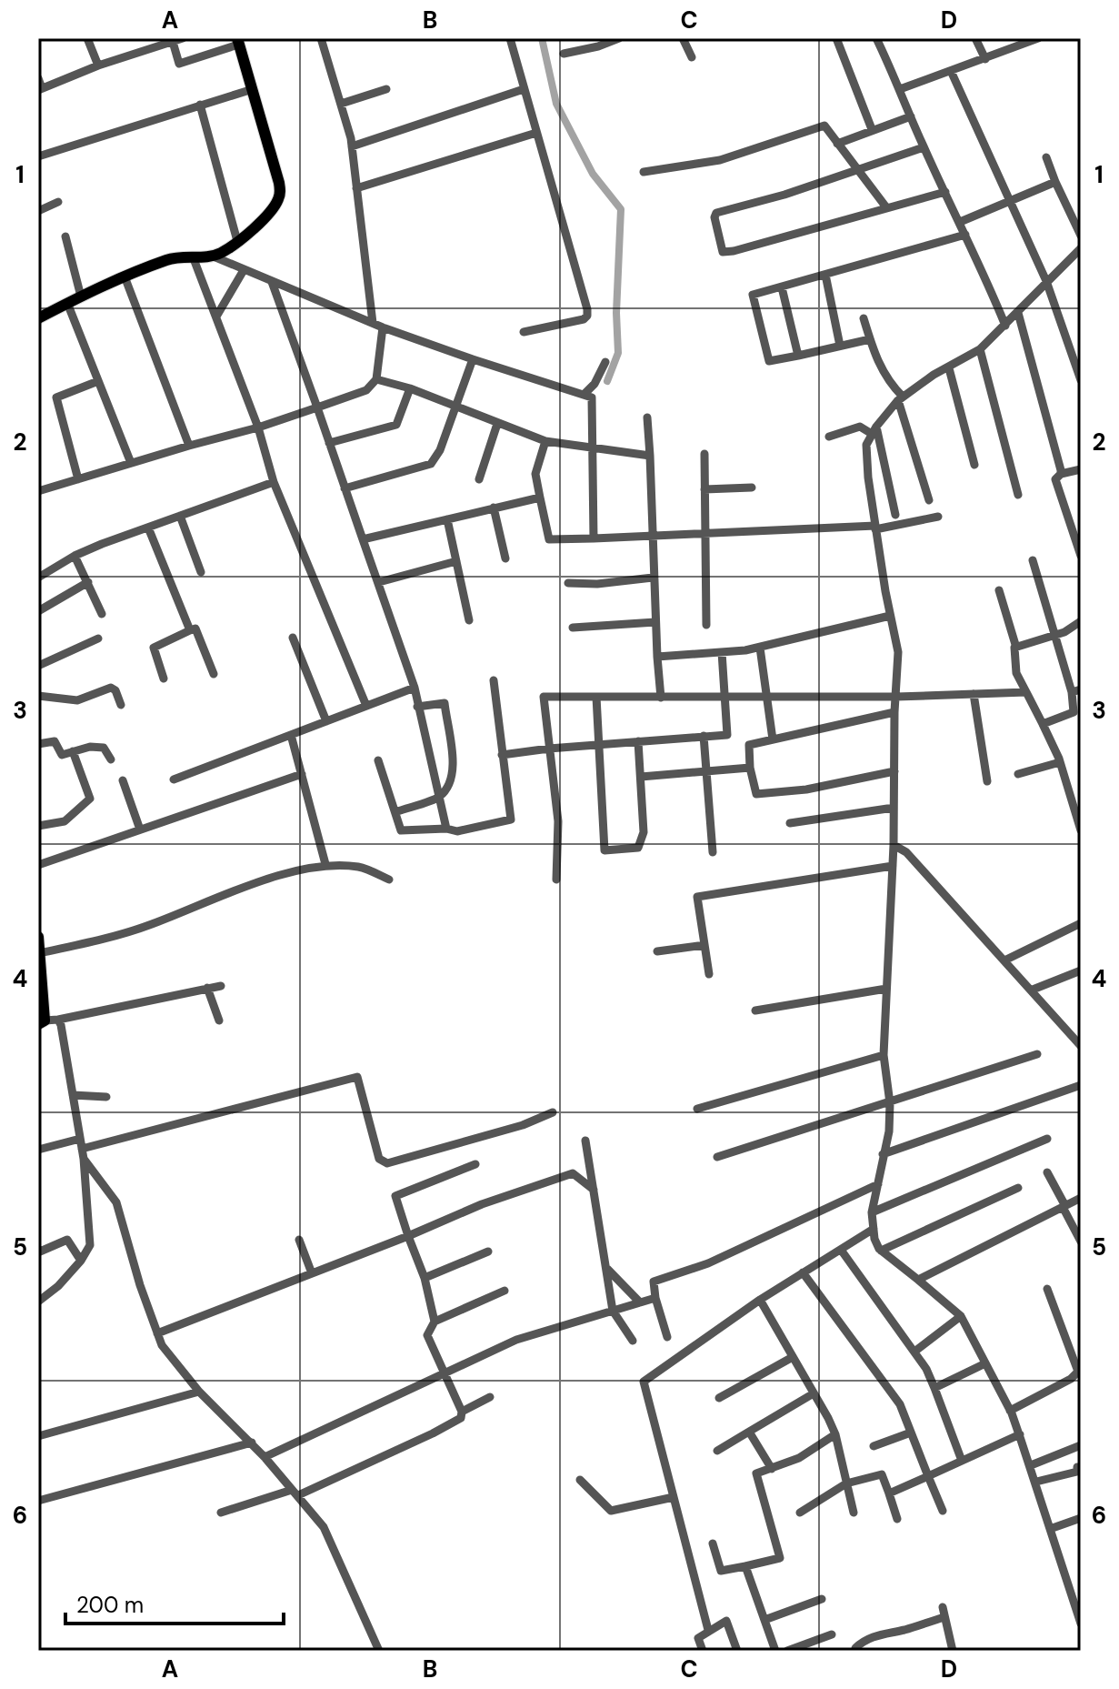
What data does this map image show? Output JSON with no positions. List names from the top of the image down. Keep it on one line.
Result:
{"scale_bar":"200 m","grid":{"columns":["A","B","C","D"],"rows":["1","2","3","4","5","6"]}}
